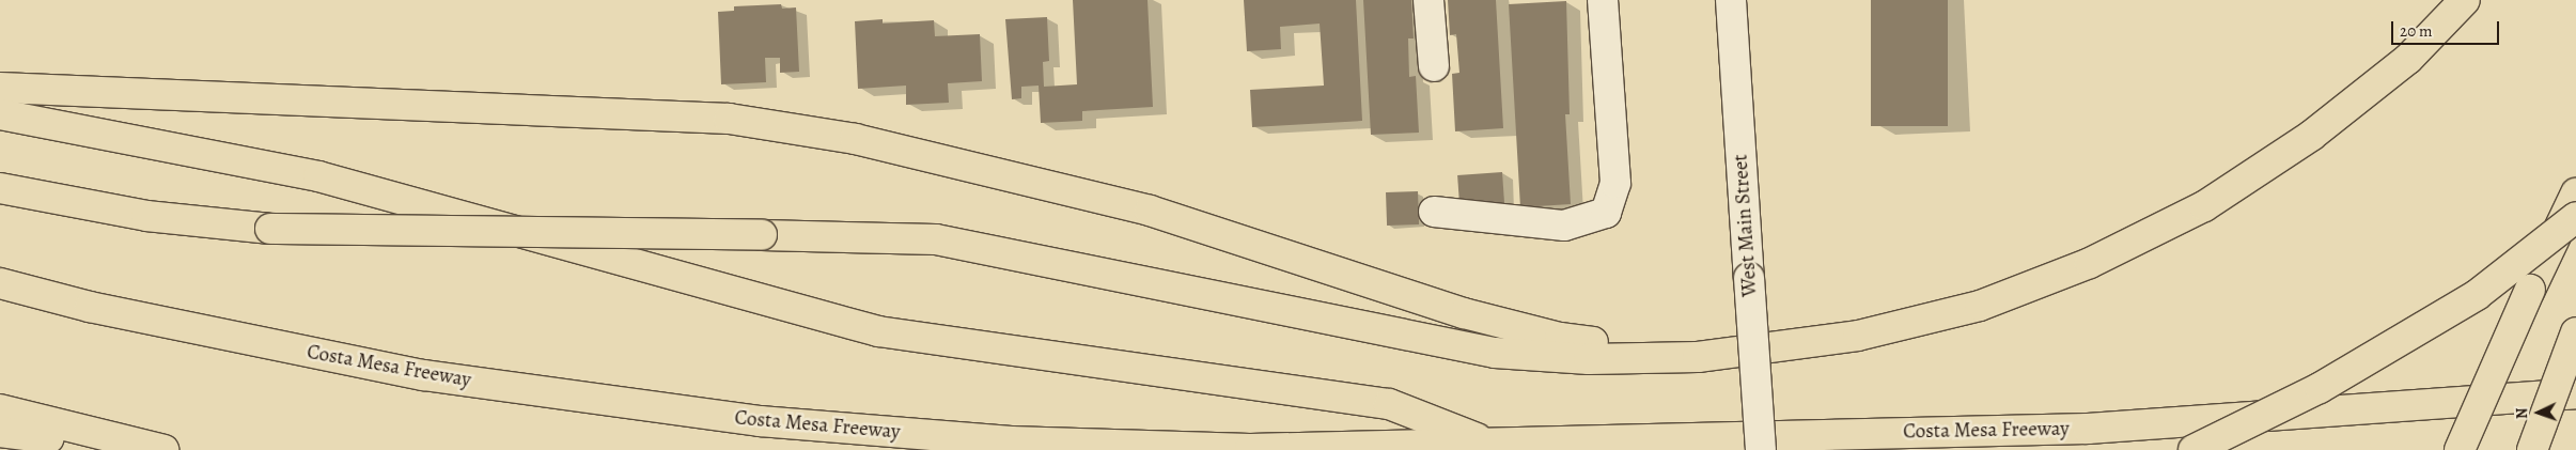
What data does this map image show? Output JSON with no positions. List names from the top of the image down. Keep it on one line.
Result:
{"streets":{"highway":["Costa Mesa Freeway"],"street":["West Main Street"]},"scale_bar":"20 m","north":"left"}
